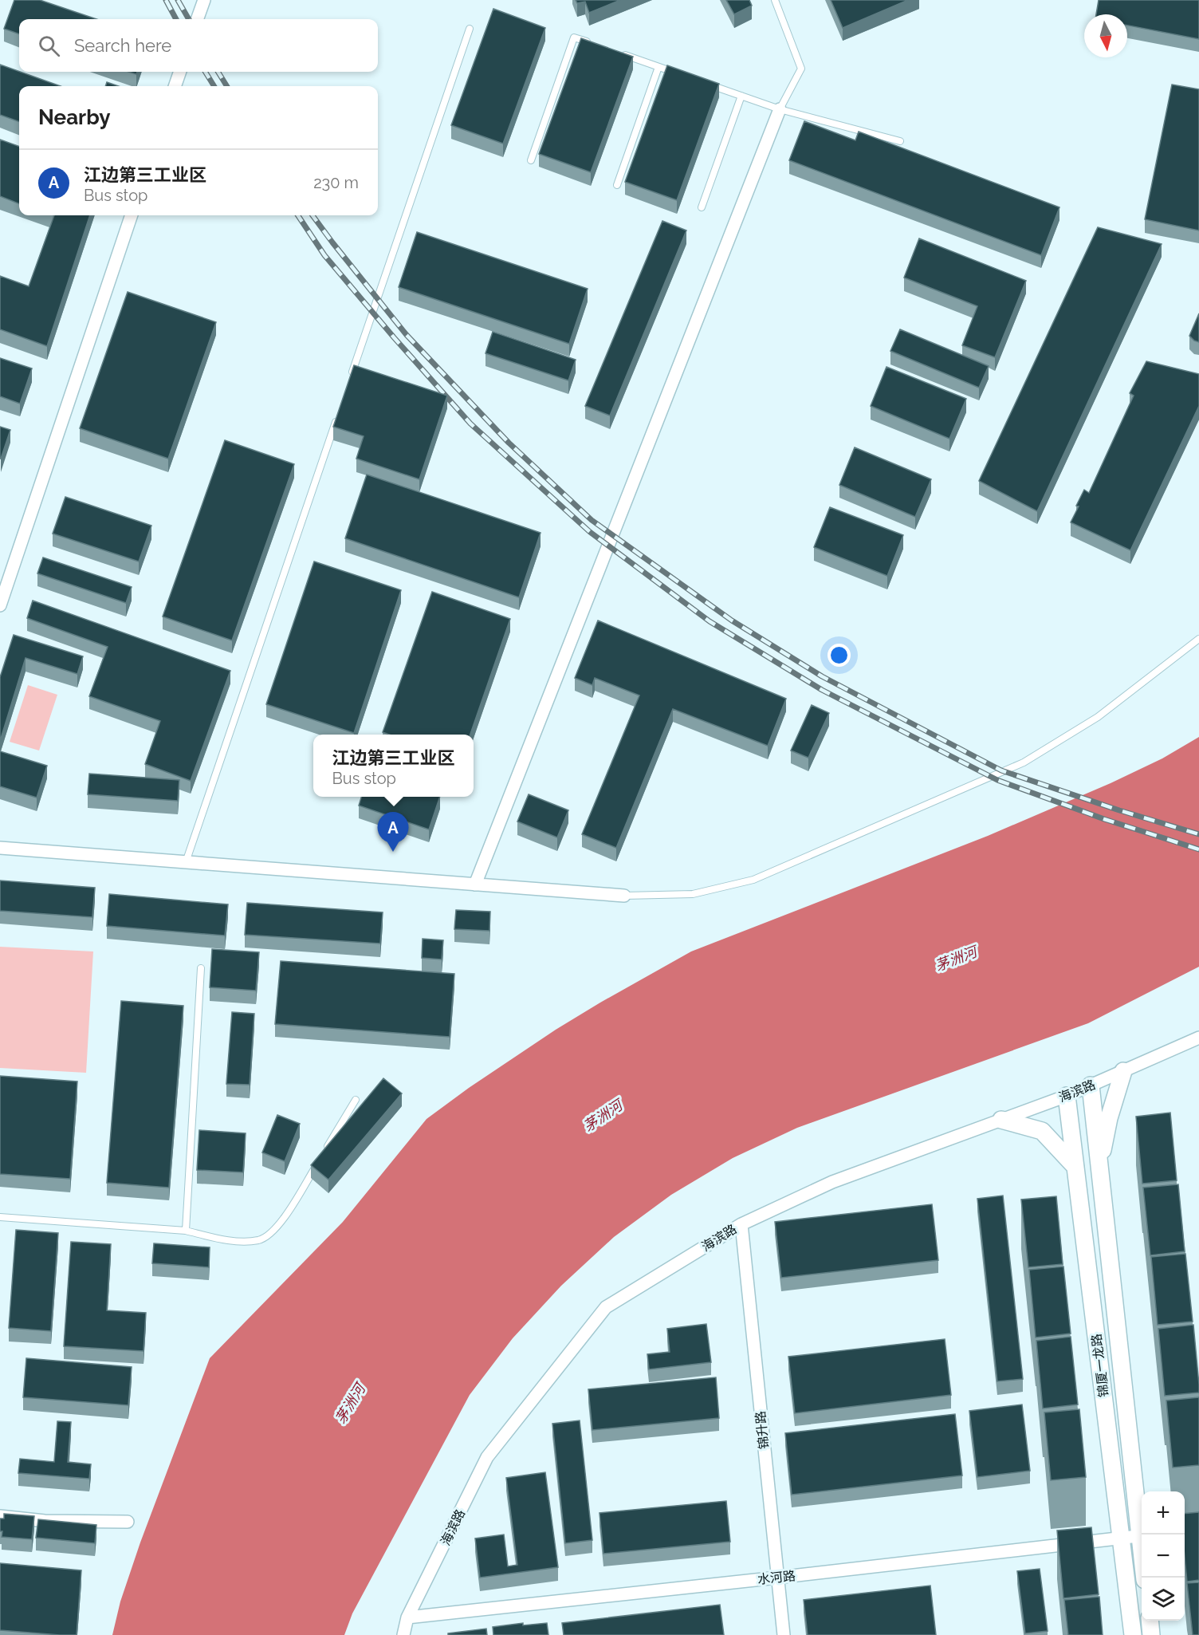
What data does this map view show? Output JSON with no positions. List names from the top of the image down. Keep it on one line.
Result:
{"streets":{"street":["海滨路","锦厦一龙路","锦升路","水河路"]},"crossings":[["海滨路","锦厦一龙路"],["海滨路","锦升路"],["海滨路","水河路"],["锦厦一龙路","水河路"],["锦升路","水河路"]],"water":["茅洲河"],"north":"bottom","page":{"search":"Search here","heading":"Nearby","list":[{"mark":"A","name":"江边第三工业区","note":"Bus stop","value":"230 m"}],"popup":["江边第三工业区","Bus stop"],"pins":"A","map_buttons":["+","−"]}}
